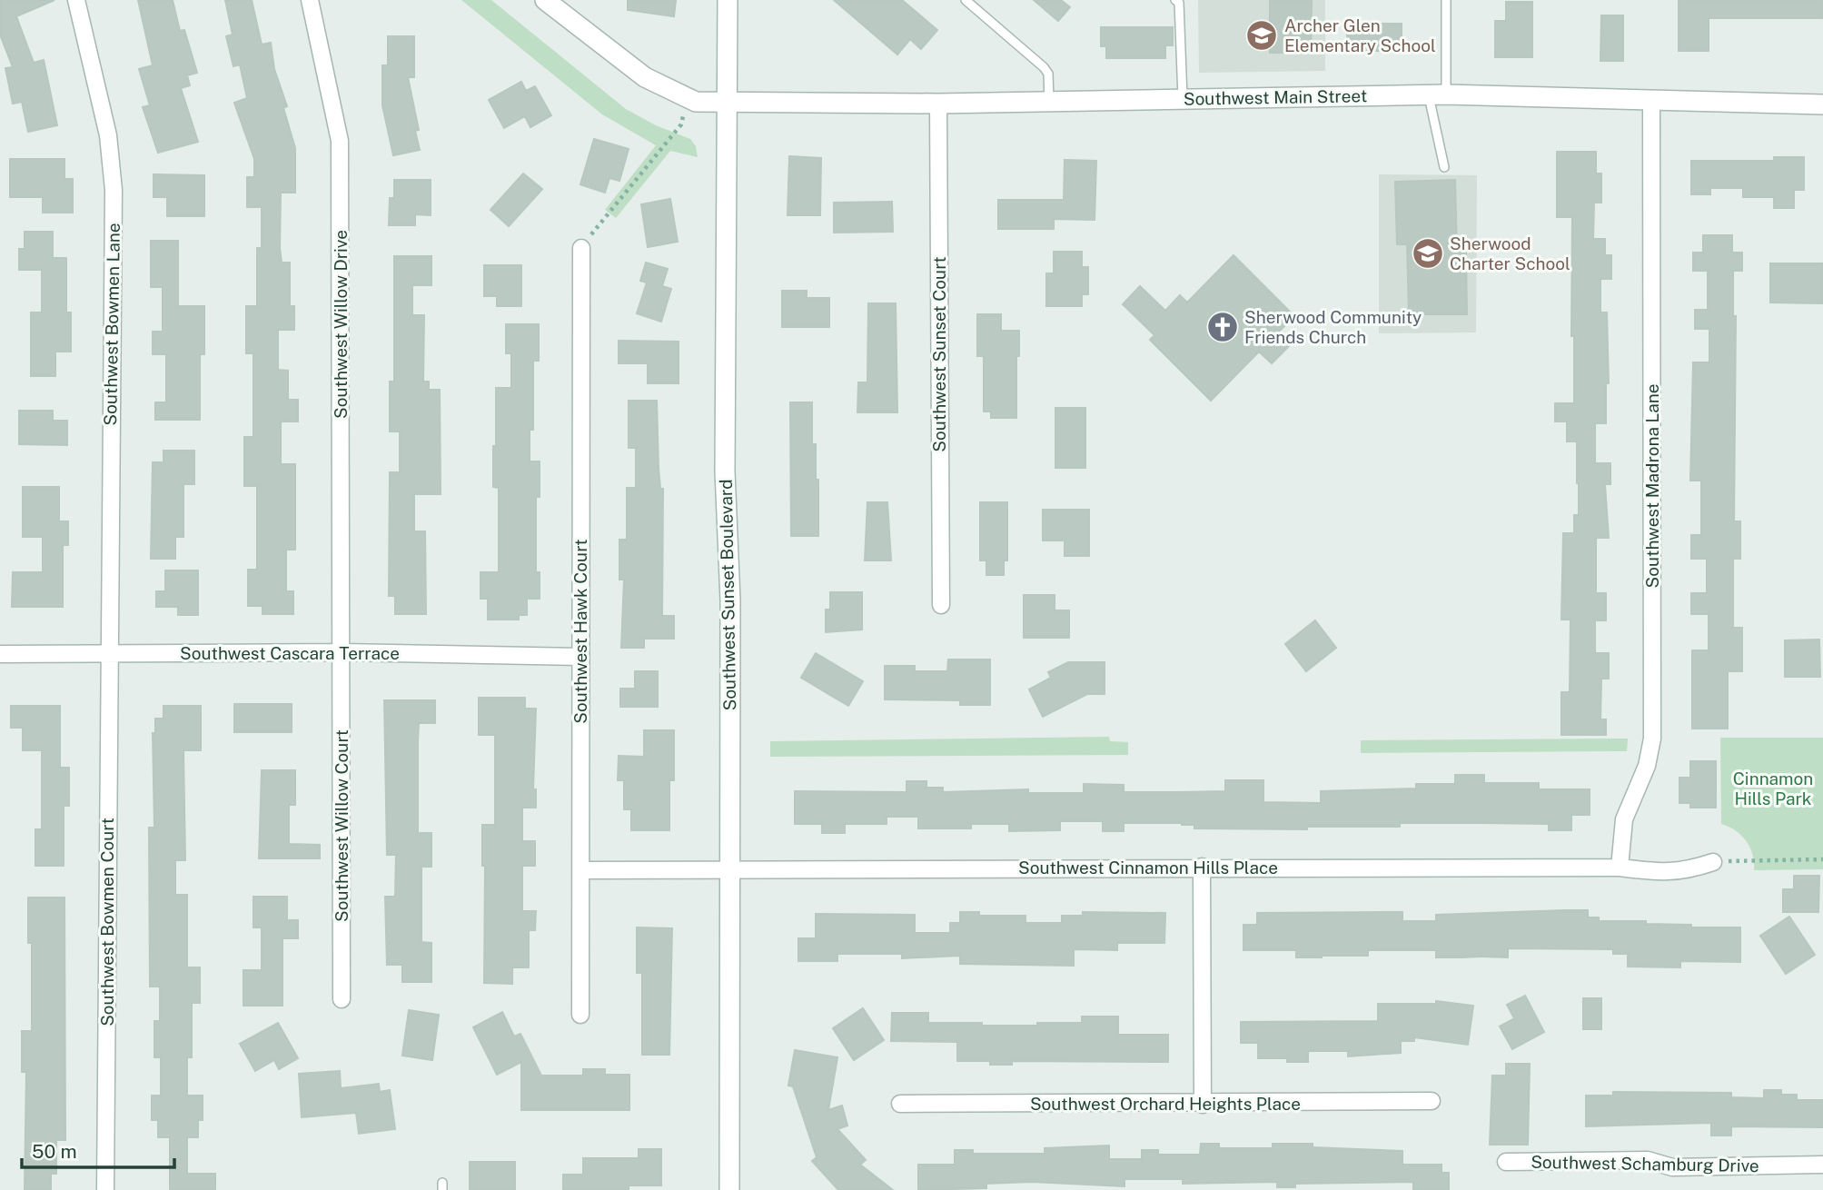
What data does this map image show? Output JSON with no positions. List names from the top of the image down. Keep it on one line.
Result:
{"streets":{"street":["Southwest Main Street","Southwest Bowmen Lane","Southwest Willow Drive","Southwest Sunset Court","Southwest Madrona Lane","Southwest Sunset Boulevard","Southwest Hawk Court","Southwest Cascara Terrace","Southwest Willow Court","Southwest Cinnamon Hills Place","Southwest Bowmen Court","Southwest Orchard Heights Place","Southwest Schamburg Drive"]},"crossings":[["Southwest Main Street","Southwest Sunset Court"],["Southwest Main Street","Southwest Madrona Lane"],["Southwest Main Street","Southwest Sunset Boulevard"],["Southwest Bowmen Lane","Southwest Cascara Terrace"],["Southwest Bowmen Lane","Southwest Bowmen Court"],["Southwest Willow Drive","Southwest Cascara Terrace"],["Southwest Willow Drive","Southwest Willow Court"],["Southwest Madrona Lane","Southwest Cinnamon Hills Place"],["Southwest Sunset Boulevard","Southwest Cinnamon Hills Place"],["Southwest Hawk Court","Southwest Cascara Terrace"],["Southwest Hawk Court","Southwest Cinnamon Hills Place"],["Southwest Cascara Terrace","Southwest Willow Court"],["Southwest Cascara Terrace","Southwest Bowmen Court"]],"parks":["Cinnamon Hills Park"],"places":{"school or university":["Archer Glen Elementary School","Sherwood Charter School"],"church":["Sherwood Community Friends Church"]},"scale_bar":"50 m"}
